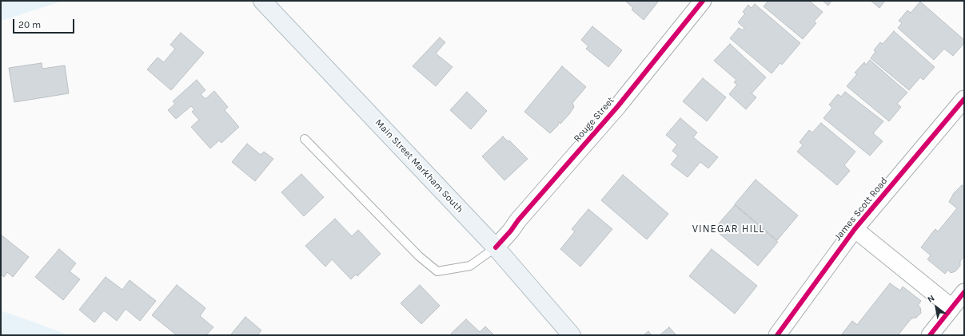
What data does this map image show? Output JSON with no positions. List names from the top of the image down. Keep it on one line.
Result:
{"streets":{"main road":["Main Street Markham South"],"street":["Rouge Street","James Scott Road"]},"crossings":[["Rouge Street","Main Street Markham South"]],"districts":["VINEGAR HILL"],"scale_bar":"20 m","north":"top left"}
